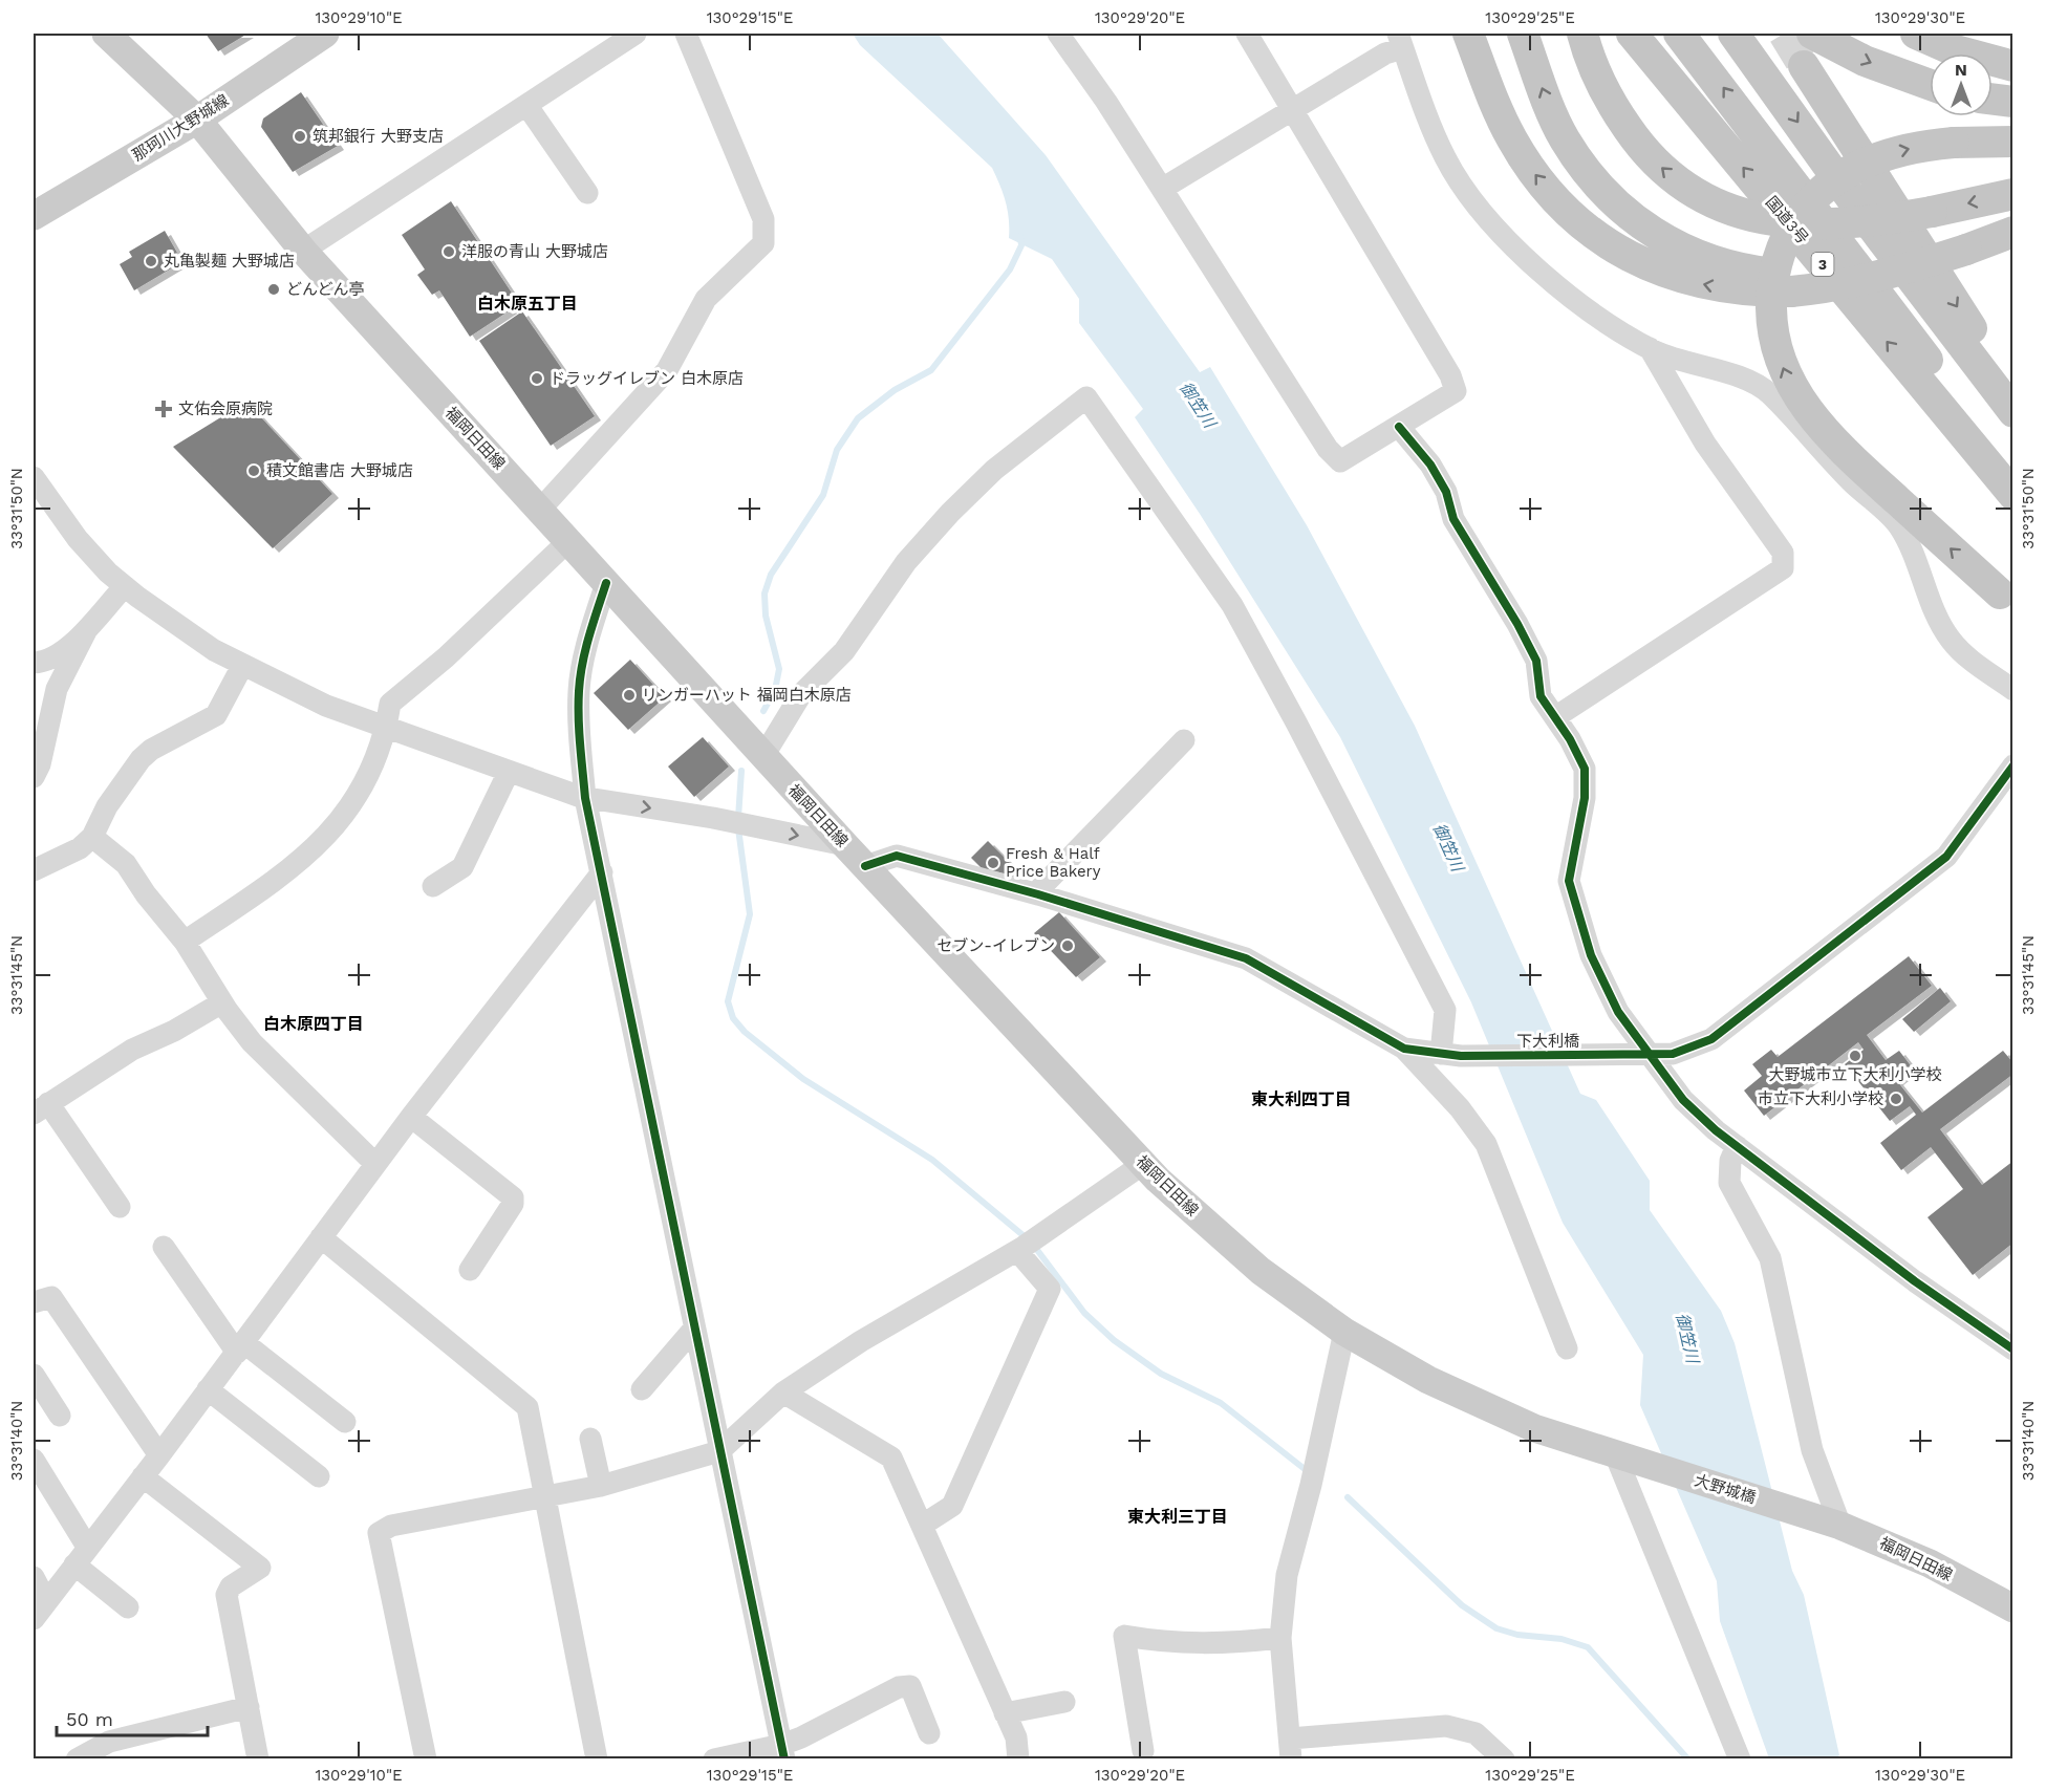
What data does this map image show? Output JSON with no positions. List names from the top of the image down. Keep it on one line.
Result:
{"streets":{"highway":["国道3号","3"],"main road":["那珂川大野城線","福岡日田線","大野城橋"],"street":["下大利橋"]},"crossings":[["那珂川大野城線","福岡日田線"],["福岡日田線","大野城橋"]],"districts":["白木原五丁目","白木原四丁目","東大利四丁目","東大利三丁目"],"water":["御笠川"],"places":{"other":["筑邦銀行 大野支店","洋服の青山 大野城店","丸亀製麺 大野城店","どんどん亭","ドラッグイレブン 白木原店","積文館書店 大野城店","リンガーハット 福岡白木原店","Fresh & Half Price Bakery","セブン-イレブン","大野城市立下大利小学校","市立下大利小学校"],"health":["文佑会原病院"]},"scale_bar":"50 m","north":"top","coordinates":["130°29'10\"E","130°29'15\"E","130°29'20\"E","130°29'25\"E","130°29'30\"E","33°31'50\"N","33°31'45\"N","33°31'40\"N"]}
